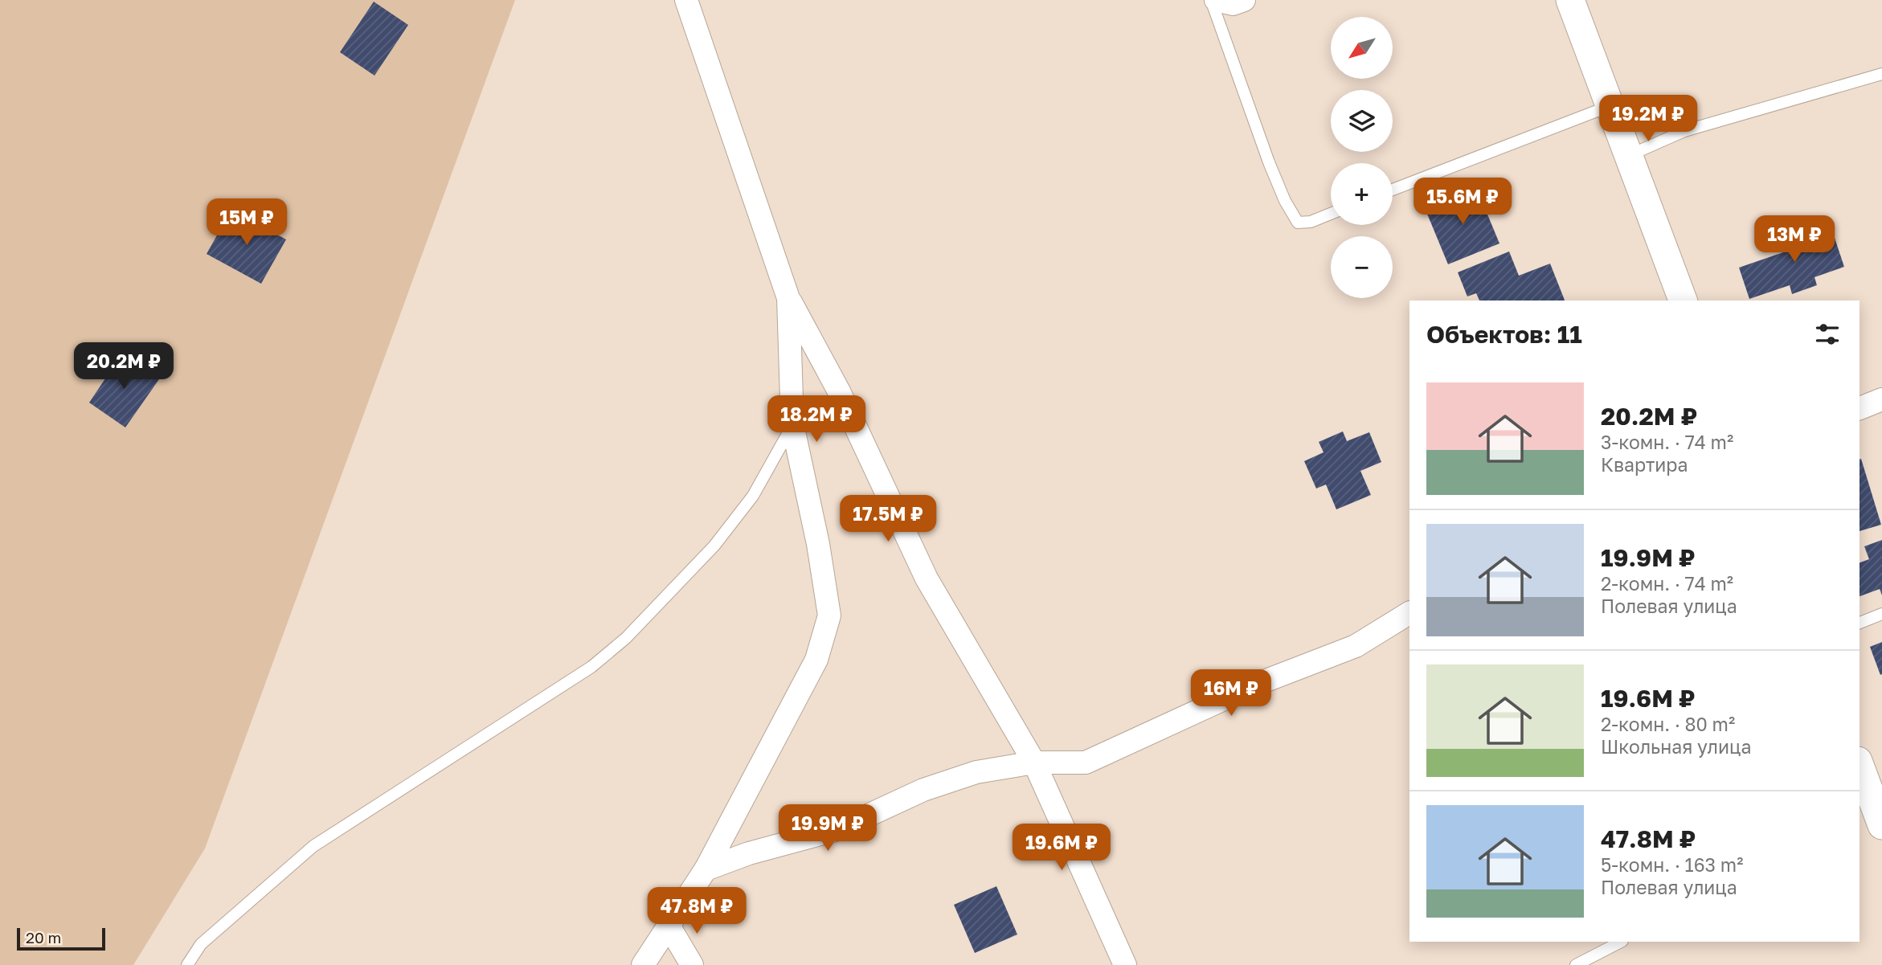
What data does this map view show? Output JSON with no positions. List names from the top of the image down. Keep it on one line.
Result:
{"scale_bar":"20 m","north":"bottom left","page":{"map_buttons":["+","−"],"price":["19.2M ₽","15.6M ₽","15M ₽","13M ₽","20.2M ₽","18.2M ₽","17.5M ₽","16M ₽","19.9M ₽","19.6M ₽","47.8M ₽"],"heading":"Объектов: 11","list":[{"name":"20.2M ₽","note":"3-комн. · 74 m² · Квартира"},{"name":"19.9M ₽","note":"2-комн. · 74 m² · Полевая улица"},{"name":"19.6M ₽","note":"2-комн. · 80 m² · Школьная улица"},{"name":"47.8M ₽","note":"5-комн. · 163 m² · Полевая улица"}],"scale":"20 m"}}
